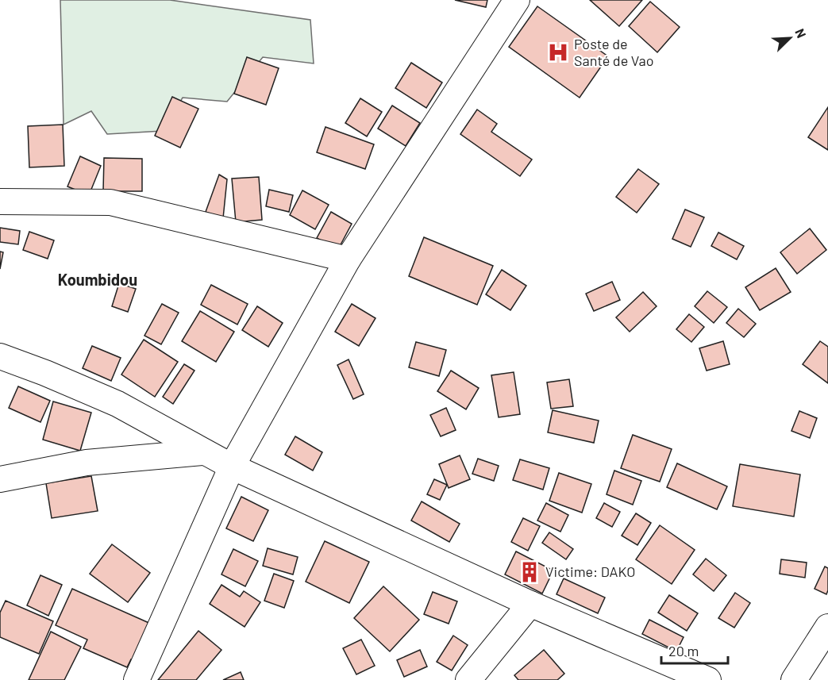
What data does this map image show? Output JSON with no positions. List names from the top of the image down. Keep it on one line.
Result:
{"districts":["Koumbidou"],"places":{"hospital":["Poste de Santé de Vao"],"building":["Victime: DAKO"]},"scale_bar":"20 m","north":"top right"}
